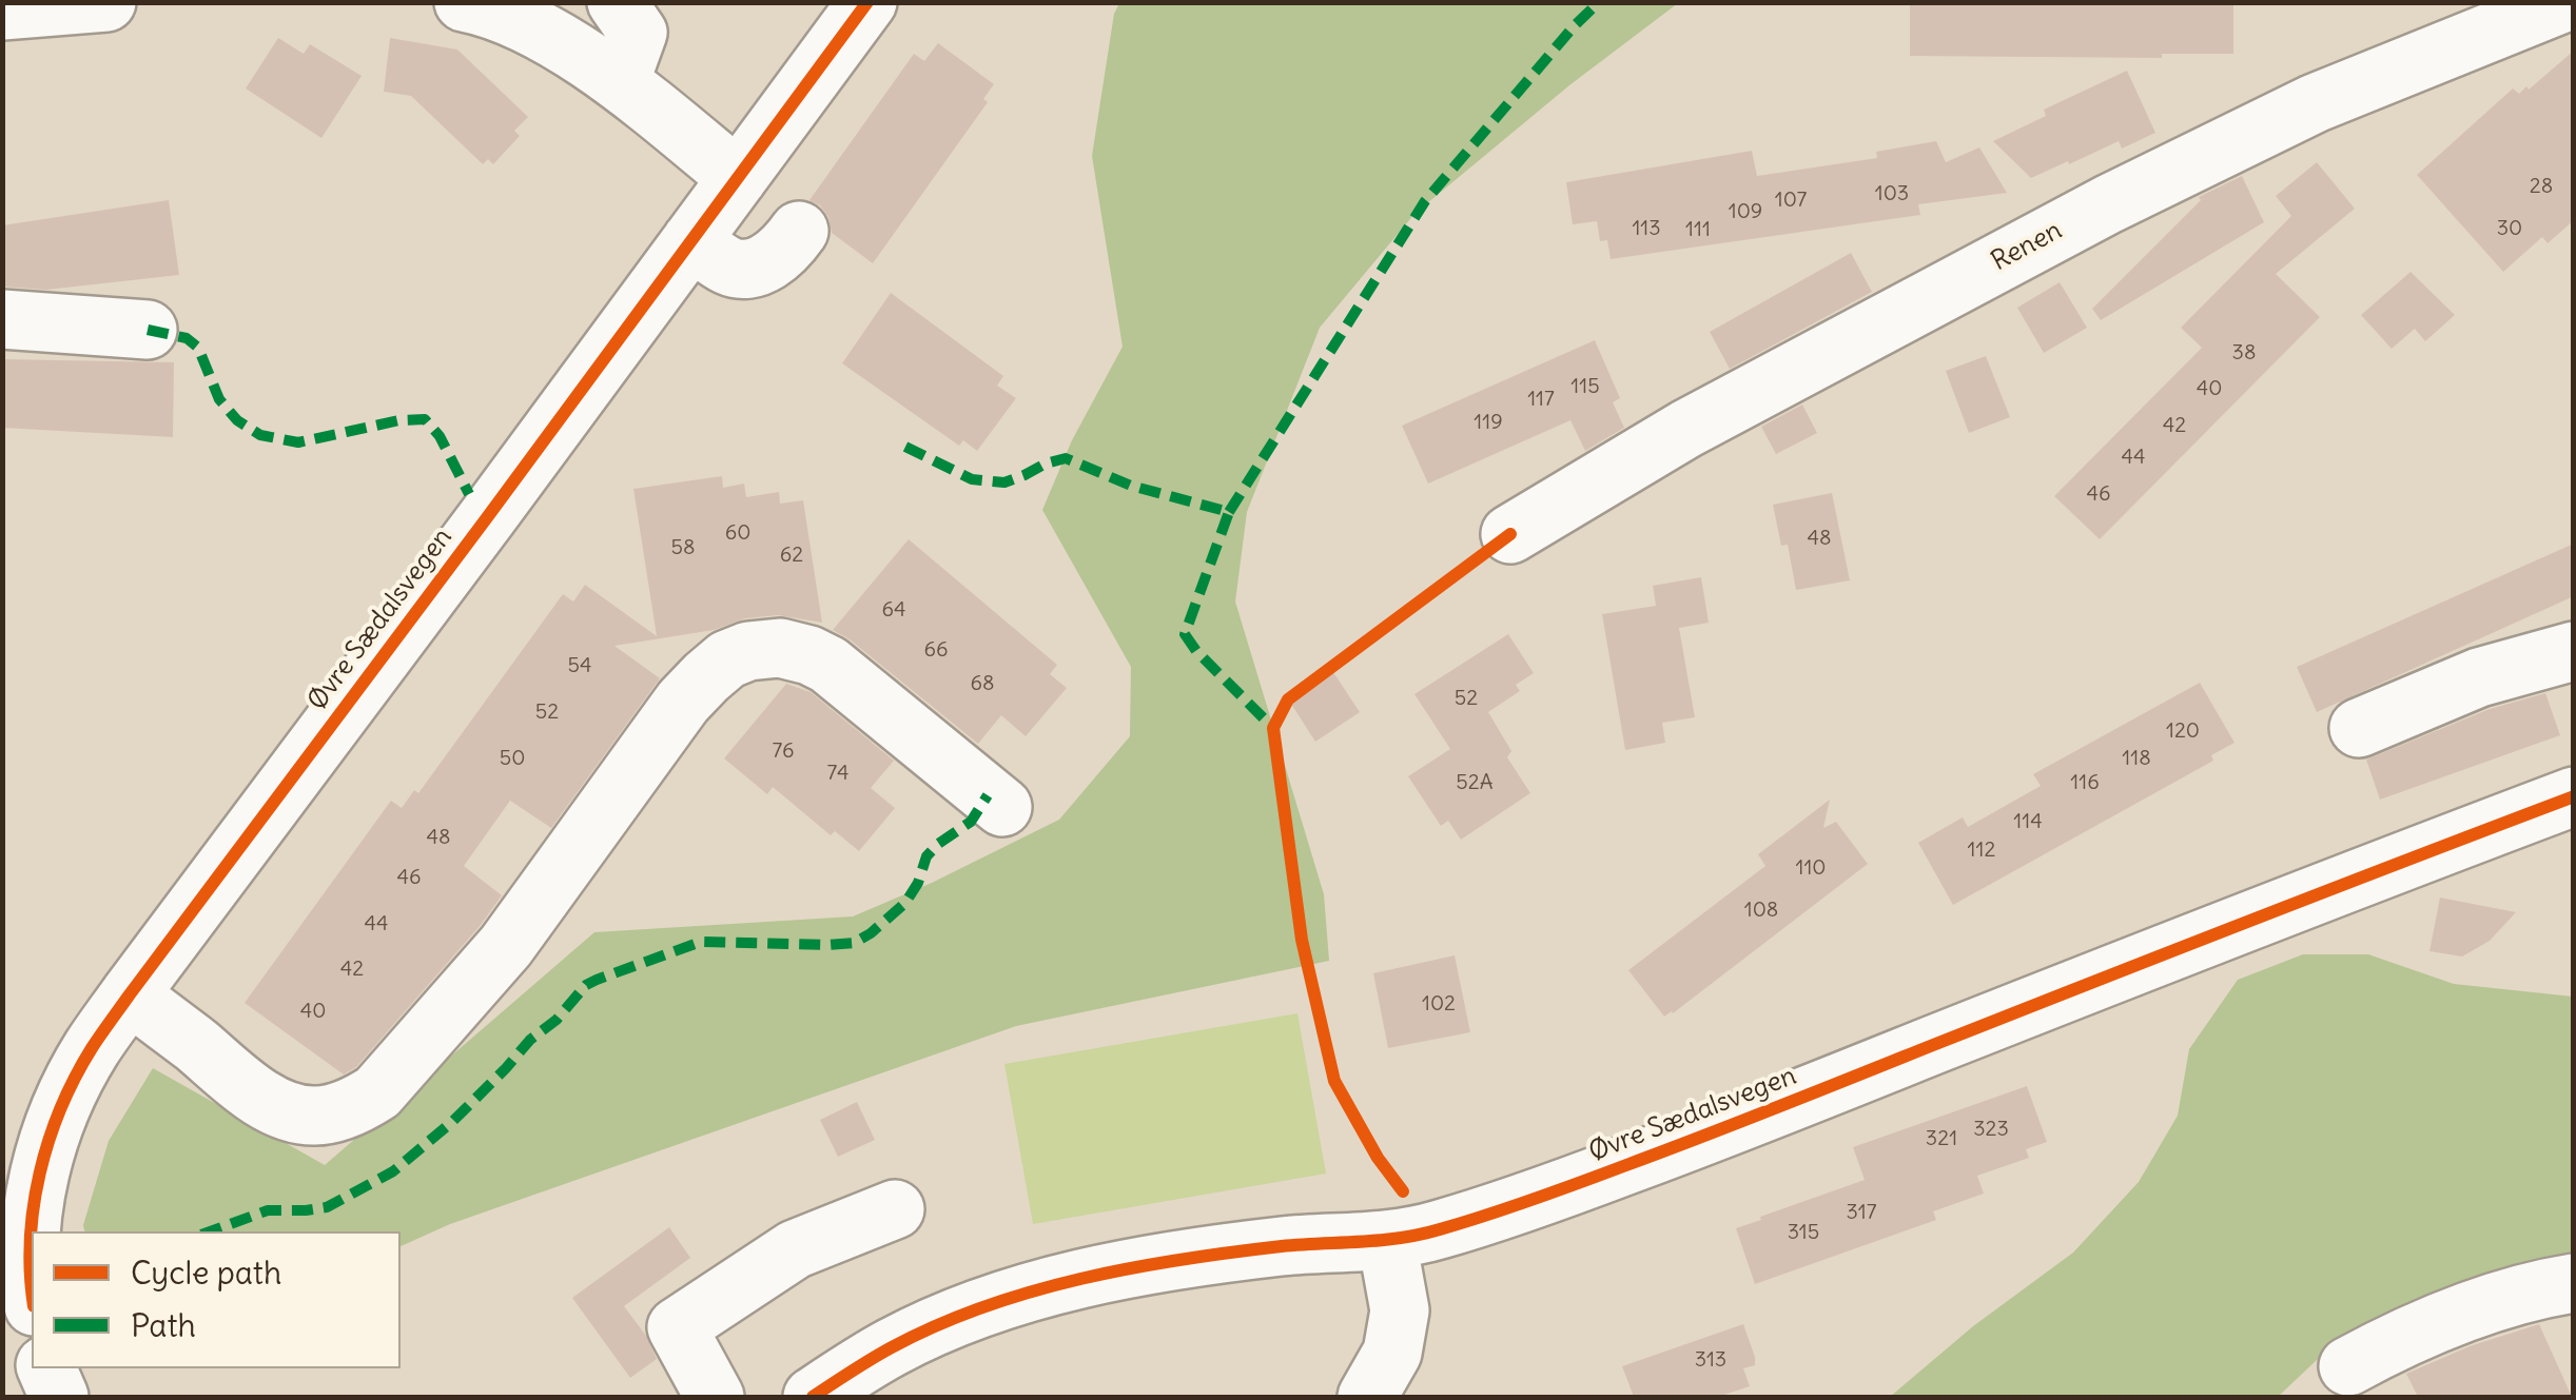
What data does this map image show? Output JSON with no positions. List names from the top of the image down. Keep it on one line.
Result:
{"streets":{"street":["Renen","Øvre Sædalsvegen"]},"house_numbers":["28","103","107","109","113","30","111","38","115","40","117","119","42","44","46","60","48","58","62","64","66","54","68","52","52","120","76","50","118","74","52A","116","114","48","112","110","46","108","44","42","102","40","323","321","317","315","313"],"legend":["Cycle path","Path"]}
